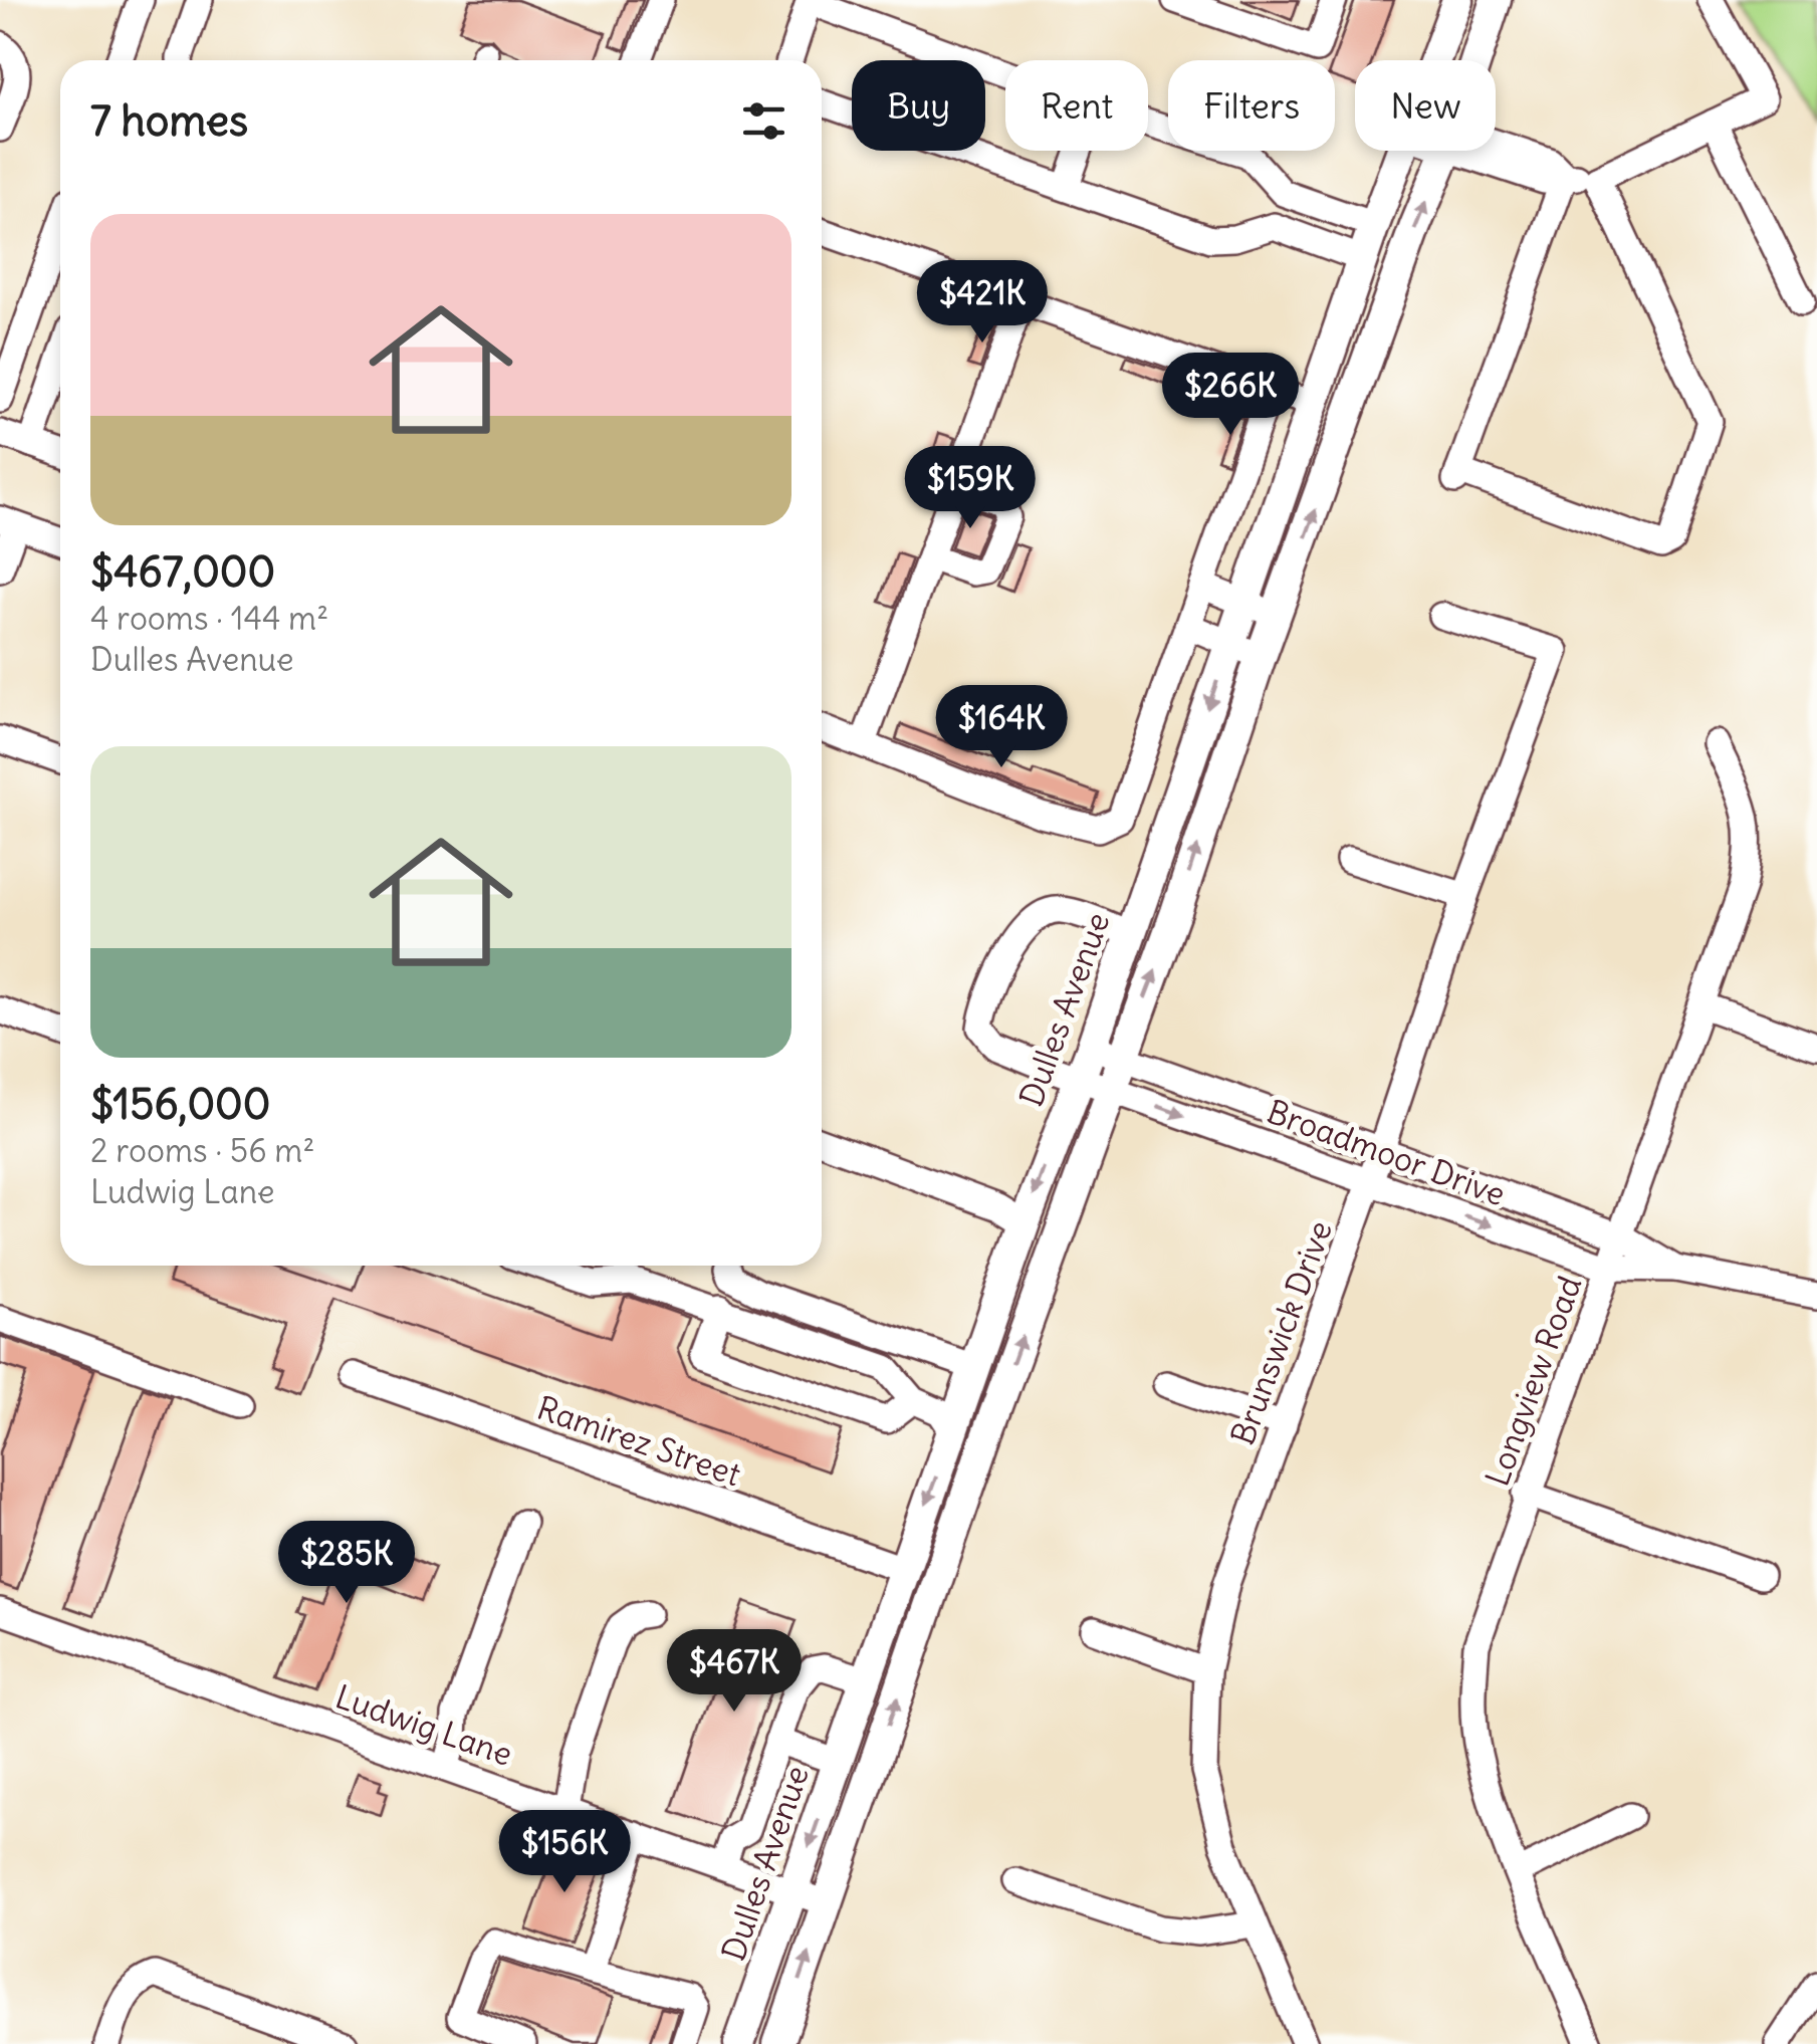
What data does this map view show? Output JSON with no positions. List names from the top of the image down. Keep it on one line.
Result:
{"streets":{"main road":["Dulles Avenue"],"street":["Broadmoor Drive","Brunswick Drive","Longview Road","Ramirez Street","Ludwig Lane"]},"crossings":[["Dulles Avenue","Broadmoor Drive"],["Dulles Avenue","Ramirez Street"],["Dulles Avenue","Ludwig Lane"],["Broadmoor Drive","Brunswick Drive"],["Broadmoor Drive","Longview Road"]],"page":{"chip":["Buy","Rent","Filters","New"],"heading":"7 homes","list":[{"name":"$467,000","note":"4 rooms · 144 m² · Dulles Avenue"},{"name":"$156,000","note":"2 rooms · 56 m² · Ludwig Lane"}],"price":["$421K","$266K","$159K","$164K","$285K","$467K","$156K"]}}
